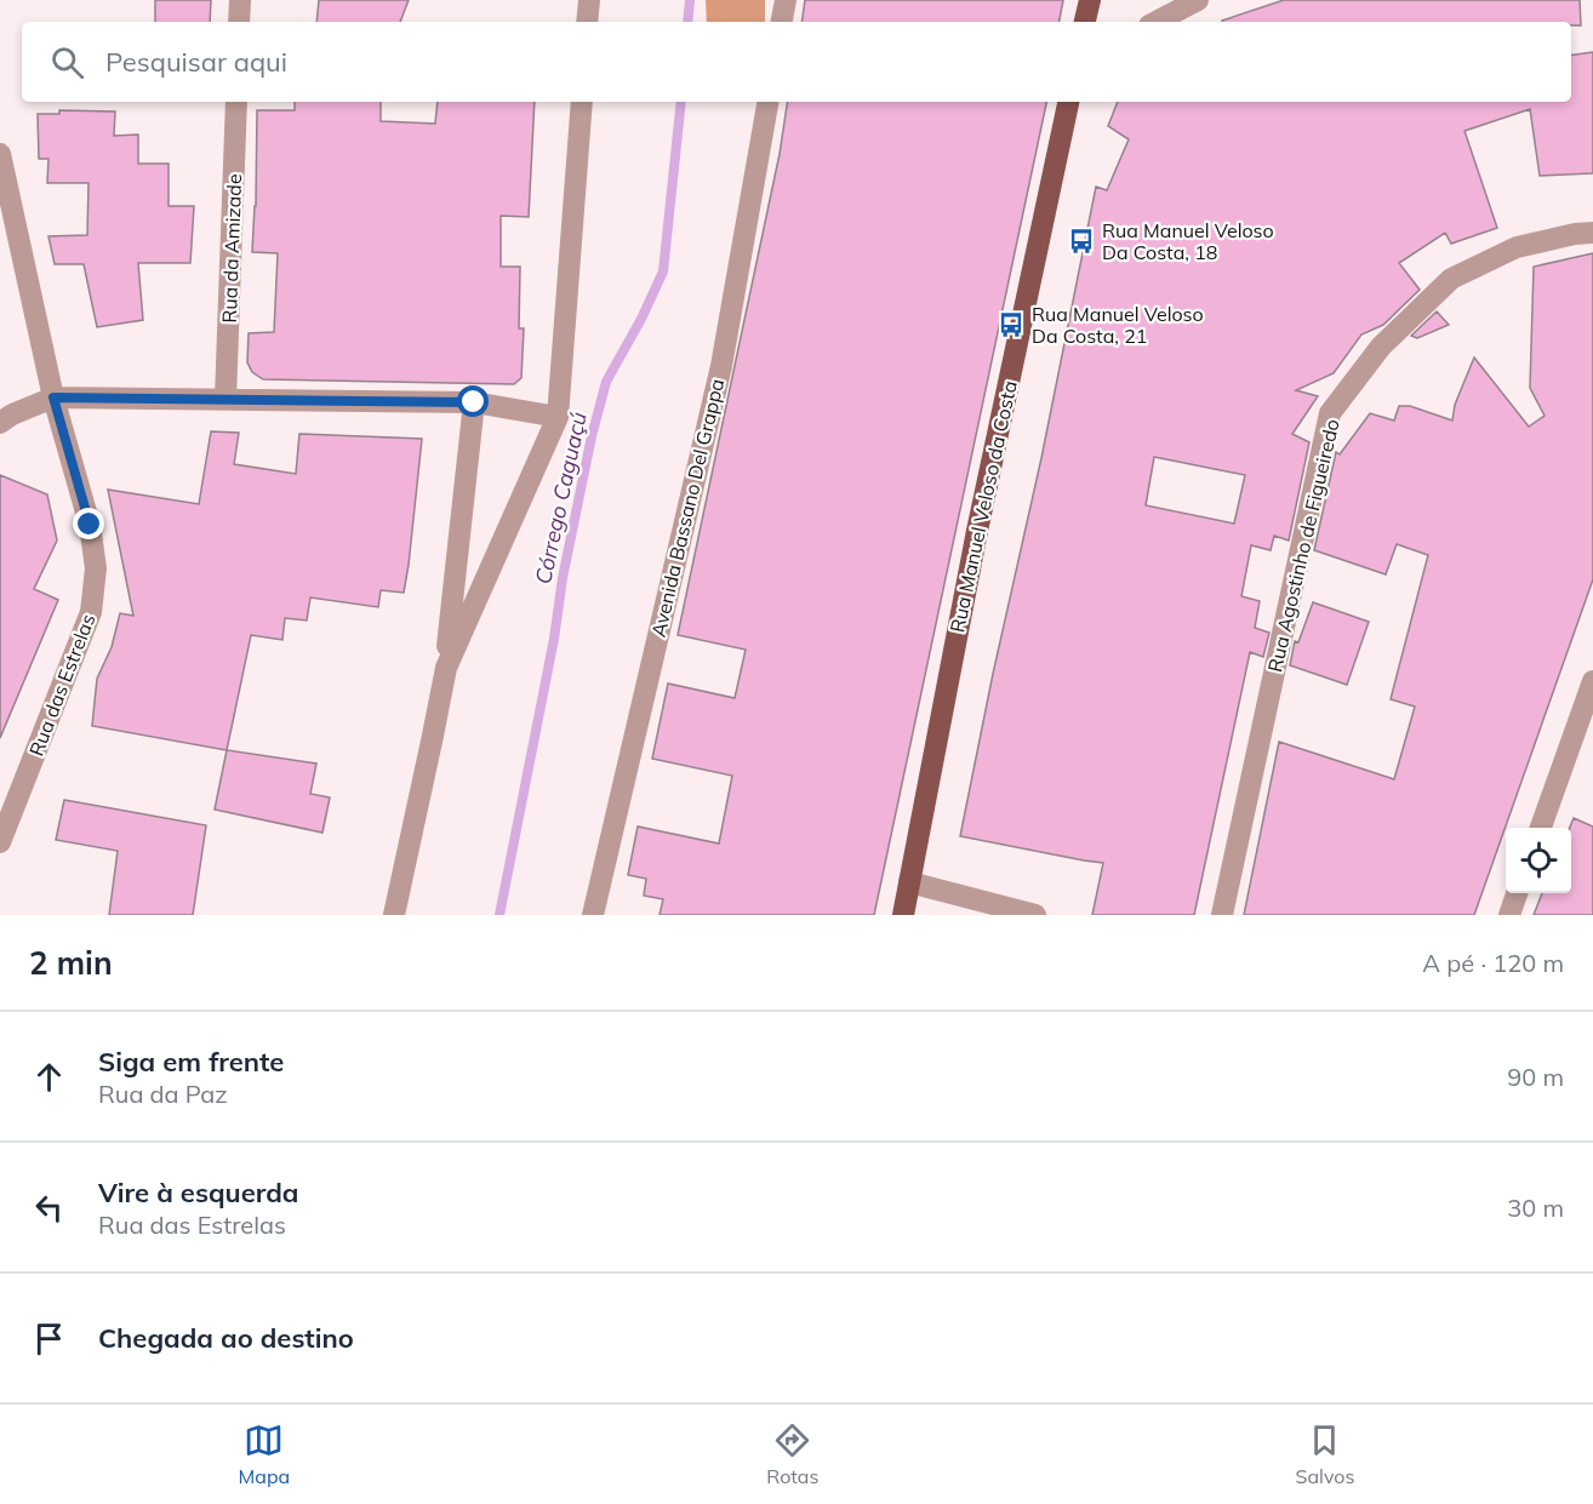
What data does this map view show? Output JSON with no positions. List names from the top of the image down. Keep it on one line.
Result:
{"streets":{"main road":["Rua Manuel Veloso da Costa"],"street":["Rua da Amizade","Avenida Bassano Del Grappa","Rua Agostinho de Figueiredo","Rua das Estrelas"]},"water":["Córrego Caguaçú"],"places":{"bus stop":["Rua Manuel Veloso Da Costa, 18","Rua Manuel Veloso Da Costa, 21"]},"page":{"search":"Pesquisar aqui","heading":["2 min","A pé · 120 m"],"list":[["Siga em frente","Rua da Paz","90 m"],["Vire à esquerda","Rua das Estrelas","30 m"],"Chegada ao destino"],"nav":["Mapa","Rotas","Salvos"]}}
